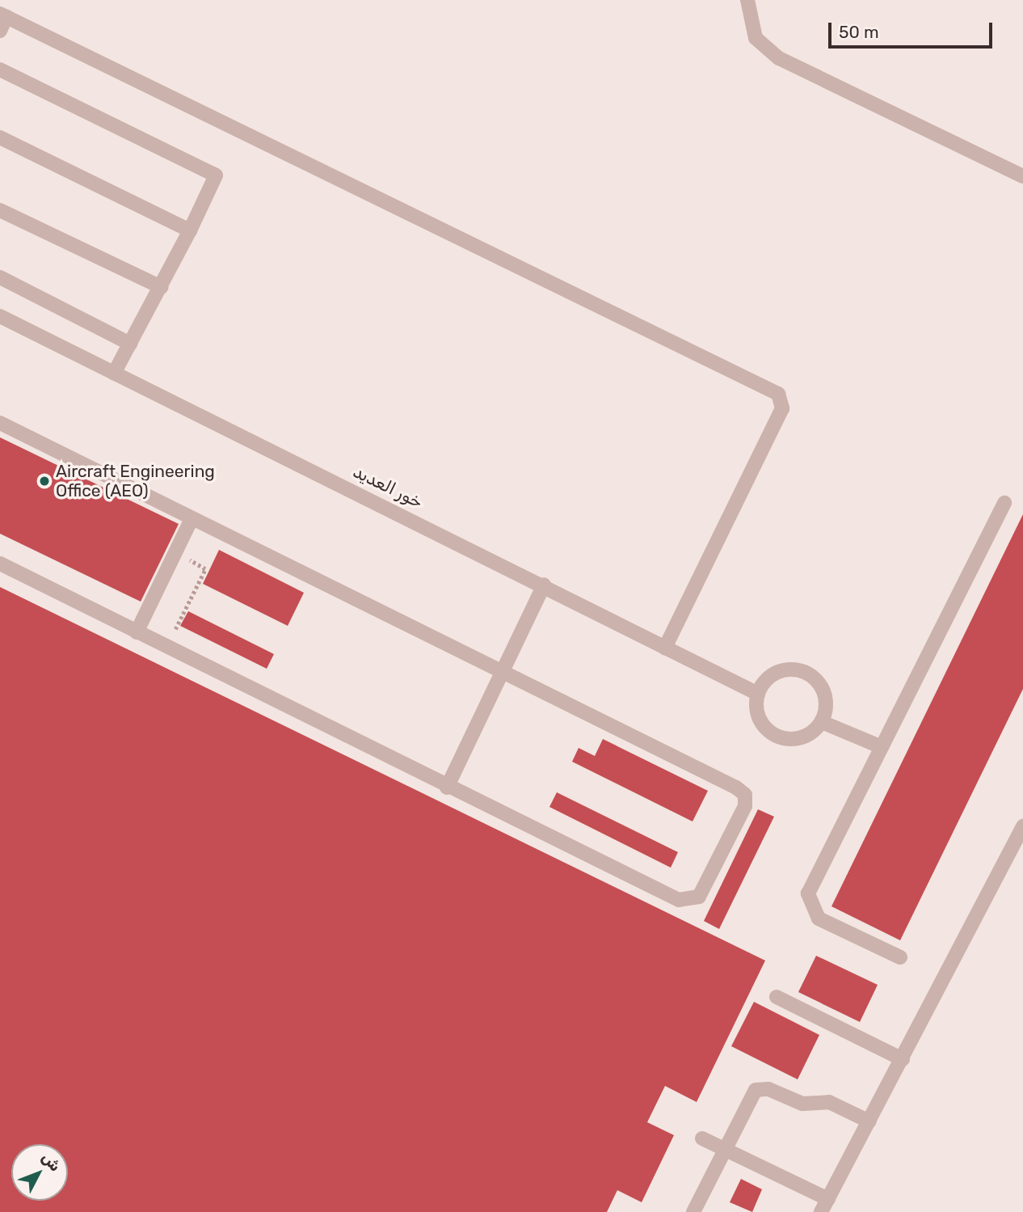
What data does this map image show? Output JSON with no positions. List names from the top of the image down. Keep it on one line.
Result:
{"streets":{"street":["خور العديد"]},"places":["Aircraft Engineering Office (AEO)"],"scale_bar":"50 m","north":"top right"}
